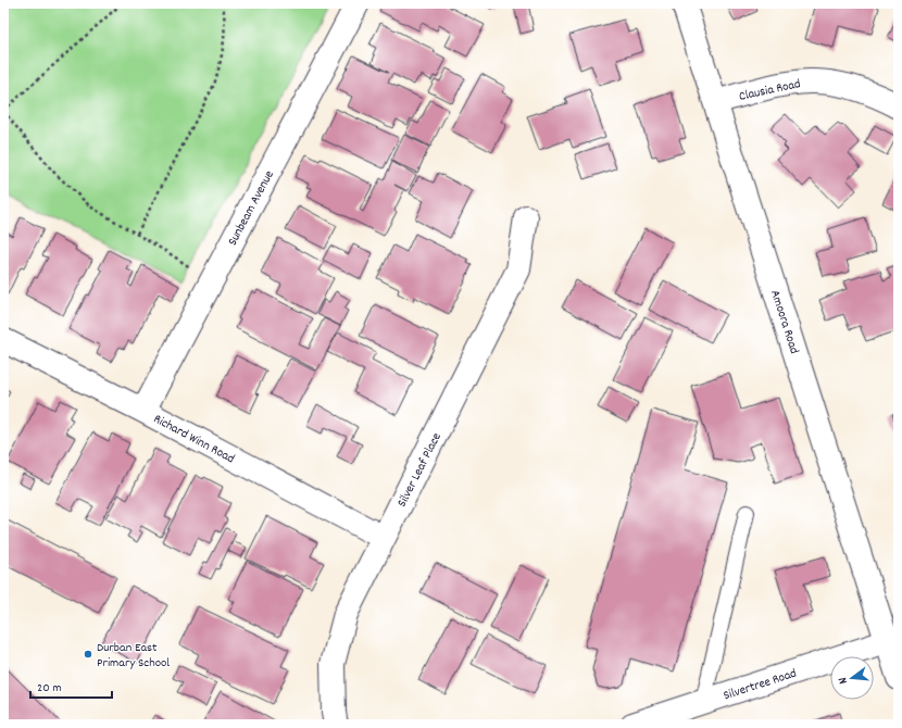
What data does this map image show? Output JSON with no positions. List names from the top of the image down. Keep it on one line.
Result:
{"streets":{"street":["Clausia Road","Sunbeam Avenue","Amoora Road","Richard Winn Road","Silver Leaf Place","Silvertree Road"]},"crossings":[["Clausia Road","Amoora Road"],["Sunbeam Avenue","Richard Winn Road"],["Amoora Road","Silvertree Road"],["Richard Winn Road","Silver Leaf Place"]],"places":["Durban East Primary School"],"scale_bar":"20 m","north":"left"}
